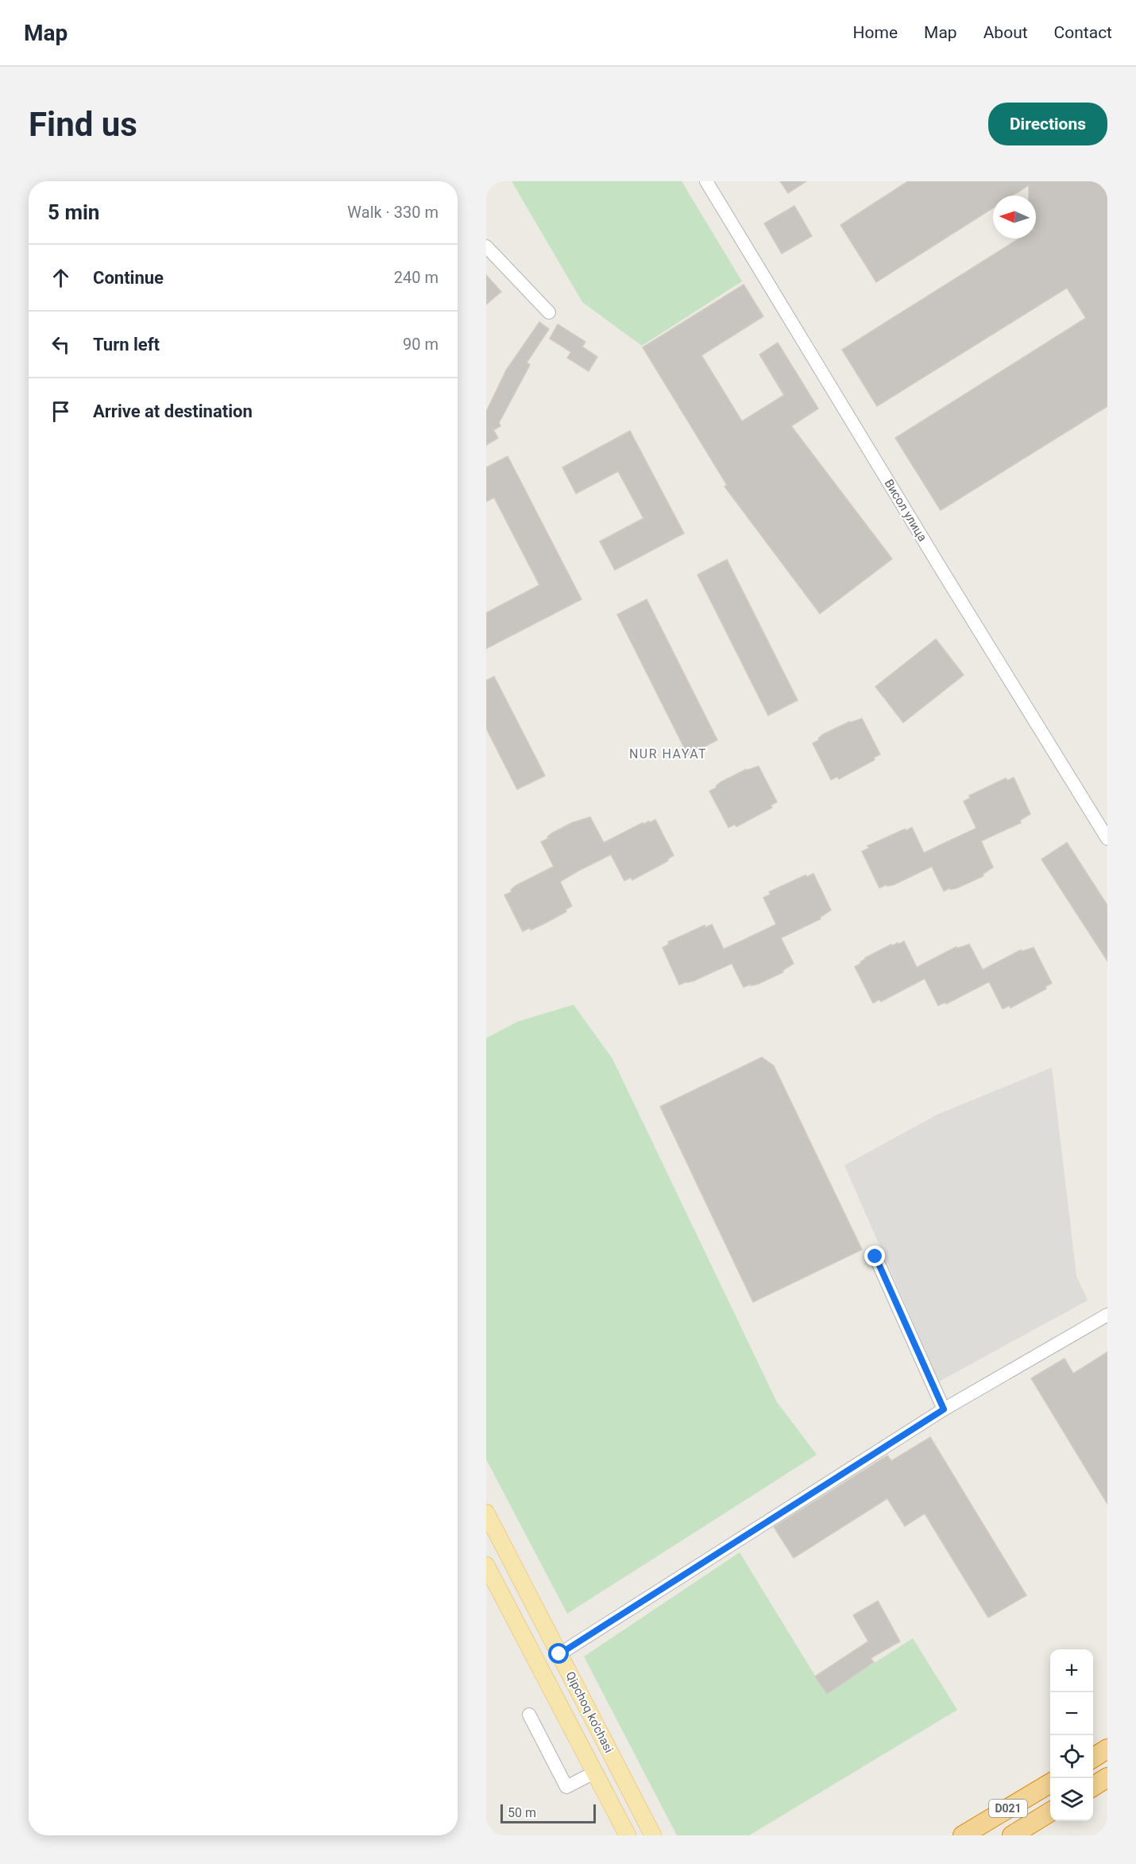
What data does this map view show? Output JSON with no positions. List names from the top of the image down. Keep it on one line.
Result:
{"streets":{"highway":["D021"],"main road":["Qipchoq ko'chasi"],"street":["Висол улица"]},"districts":["NUR HAYAT"],"scale_bar":"50 m","north":"left","page":{"header":"Map","nav":["Home","Map","About","Contact"],"buttons":"Directions","title":"Find us","heading":["5 min","Walk · 330 m"],"list":[["Continue","240 m"],["Turn left","90 m"],"Arrive at destination"],"map_buttons":["+","−"],"scale":"50 m"}}
